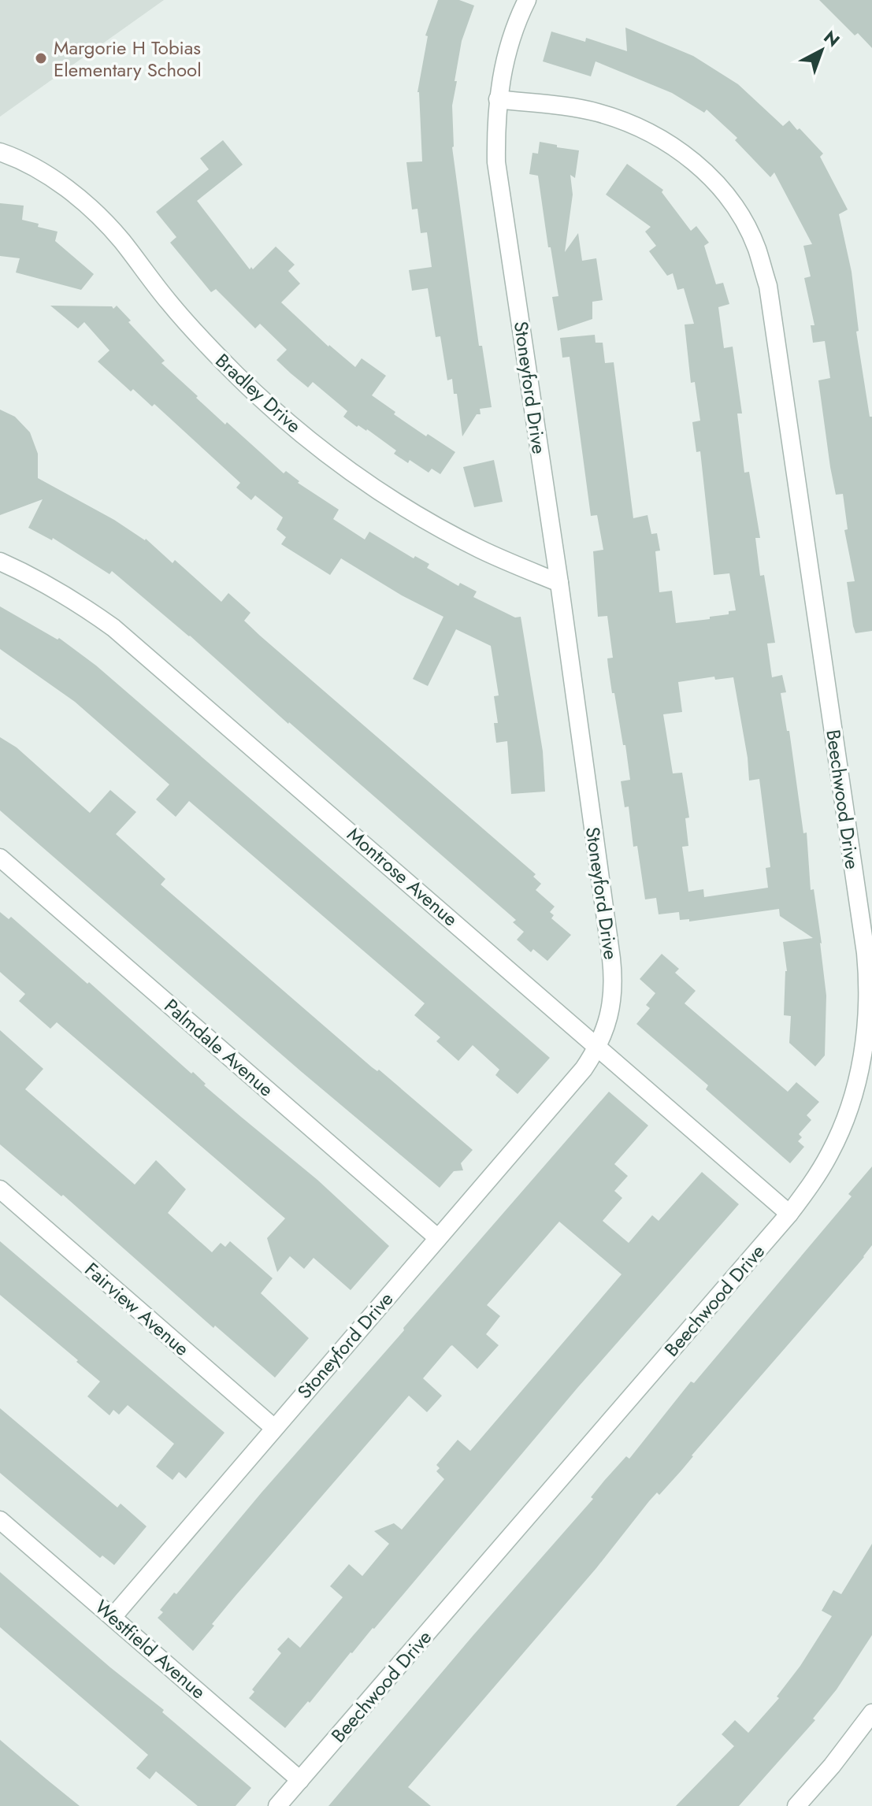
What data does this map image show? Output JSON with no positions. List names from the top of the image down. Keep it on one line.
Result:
{"streets":{"street":["Stoneyford Drive","Bradley Drive","Beechwood Drive","Montrose Avenue","Palmdale Avenue","Fairview Avenue","Westfield Avenue"]},"crossings":[["Stoneyford Drive","Bradley Drive"],["Stoneyford Drive","Beechwood Drive"],["Stoneyford Drive","Montrose Avenue"],["Stoneyford Drive","Palmdale Avenue"],["Stoneyford Drive","Fairview Avenue"],["Stoneyford Drive","Westfield Avenue"],["Beechwood Drive","Montrose Avenue"],["Beechwood Drive","Westfield Avenue"]],"places":["Margorie H Tobias Elementary School"],"north":"top right"}
